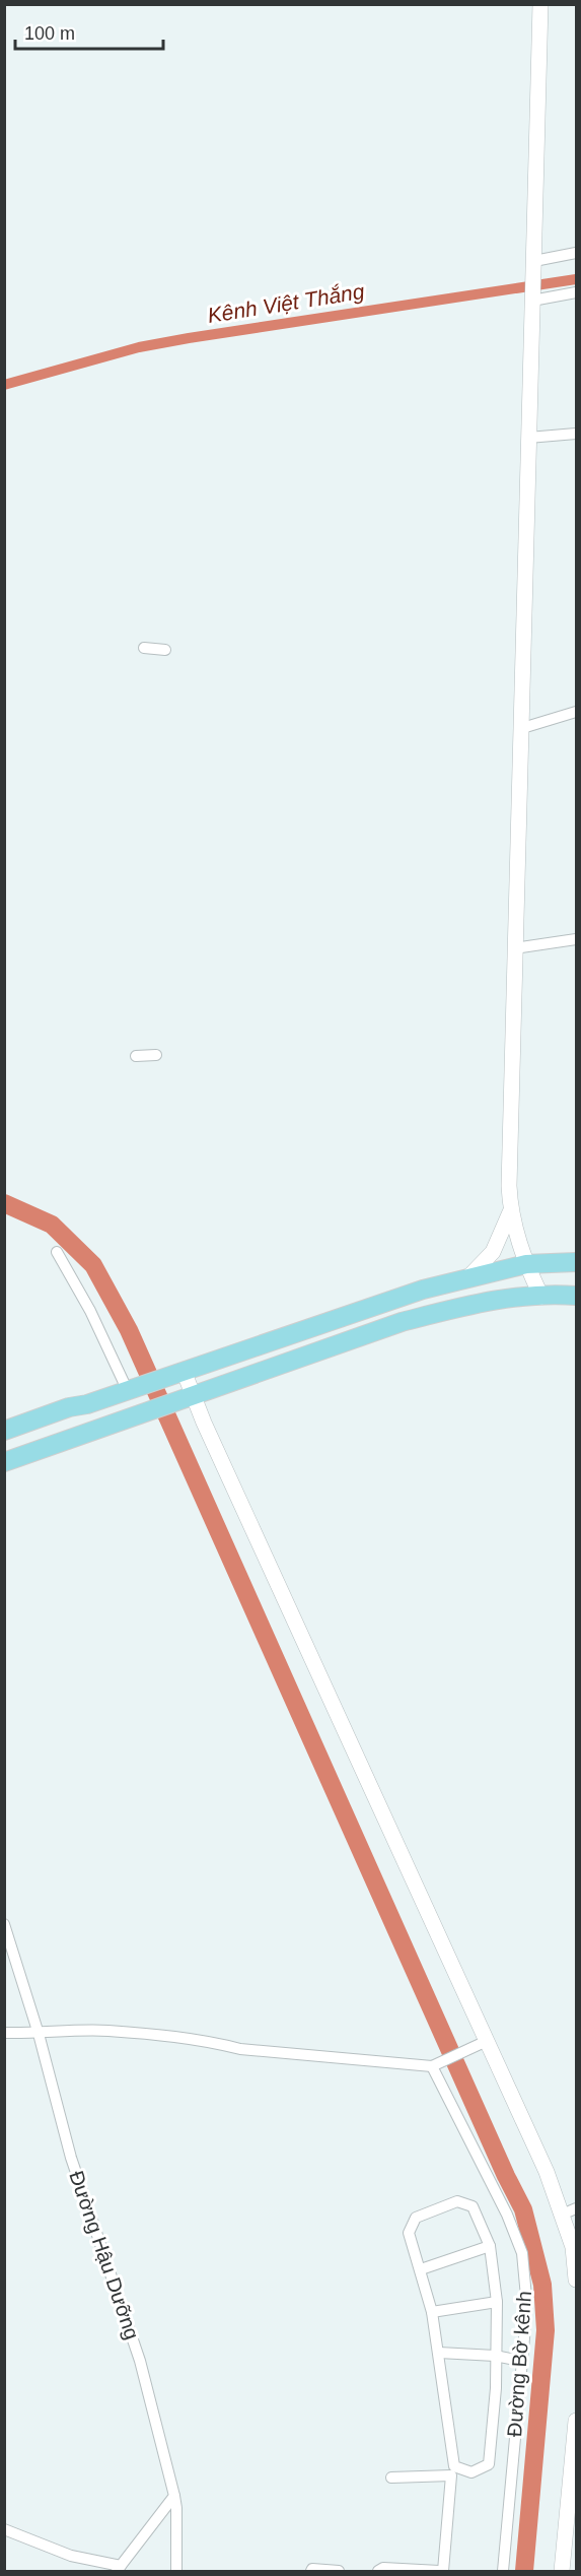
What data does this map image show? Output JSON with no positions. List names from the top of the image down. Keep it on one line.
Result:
{"streets":{"street":["Đường Hậu Dưỡng","Đường Bờ kênh"]},"water":["Kênh Việt Thắng"],"scale_bar":"100 m"}
